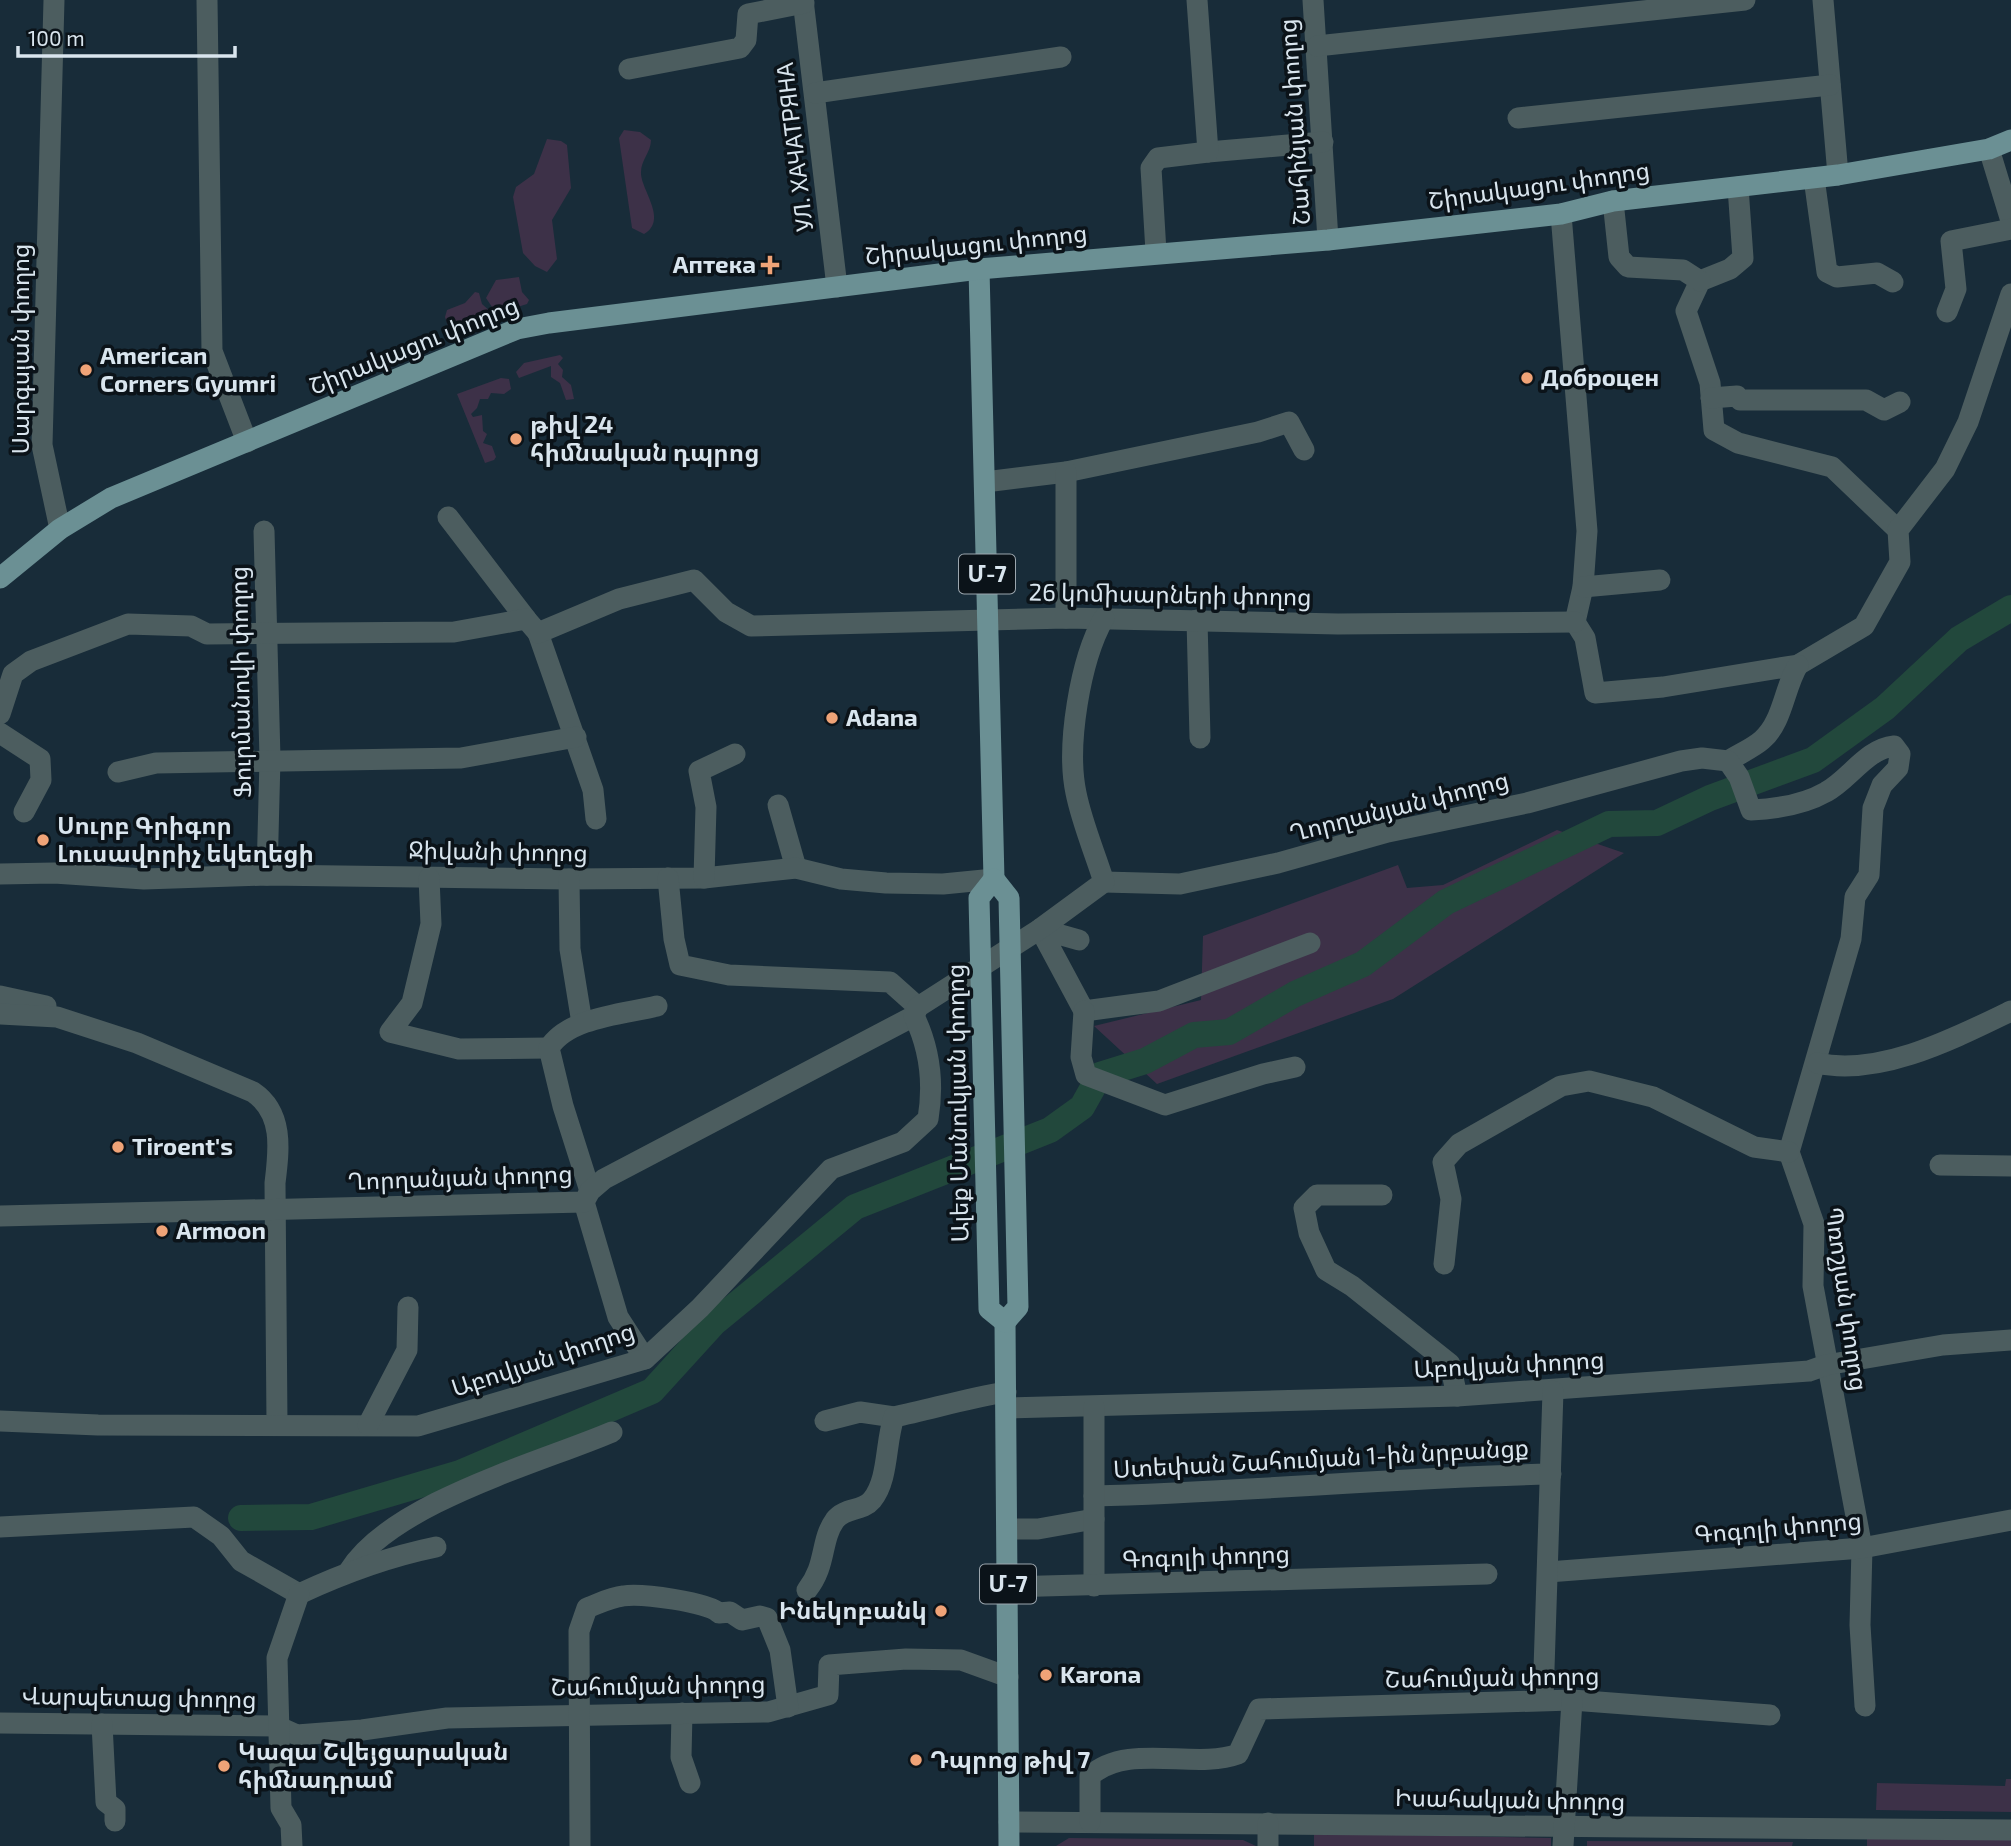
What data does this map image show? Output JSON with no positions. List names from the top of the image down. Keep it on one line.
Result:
{"streets":{"main road":["Շիրակացու փողոց","Մ-7","Ալեք Մանուկյան փողոց"],"street":["Շահինյան փողոց","УЛ. ХАЧАТРЯНА","Սարգսյան փողոց","26 կոմիսարների փողոց","Ֆուրմանովի փողոց","Ղորղանյան փողոց","Ջիվանի փողոց","Պռոշյան փողոց","Աբովյան փողոց","Ստեփան Շահումյան 1-ին նրբանցք","Գոգոլի փողոց","Շահումյան փողոց","Վարպետաց փողոց","Իսահակյան փողոց"]},"crossings":[["Շահինյան փողոց","Շիրակացու փողոց"],["УЛ. ХАЧАТРЯНА","Շիրակացու փողոց"],["Շիրակացու փողոց","Սարգսյան փողոց"],["Շիրակացու փողոց","Ալեք Մանուկյան փողոց"],["26 կոմիսարների փողոց","Ֆուրմանովի փողոց"],["26 կոմիսարների փողոց","Ալեք Մանուկյան փողոց"],["Ֆուրմանովի փողոց","Ջիվանի փողոց"],["Ղորղանյան փողոց","Աբովյան փողոց"],["Ջիվանի փողոց","Ալեք Մանուկյան փողոց"],["Ալեք Մանուկյան փողոց","Աբովյան փողոց"],["Ալեք Մանուկյան փողոց","Գոգոլի փողոց"],["Ալեք Մանուկյան փողոց","Շահումյան փողոց"],["Ալեք Մանուկյան փողոց","Իսահակյան փողոց"],["Պռոշյան փողոց","Աբովյան փողոց"],["Պռոշյան փողոց","Գոգոլի փողոց"],["Շահումյան փողոց","Վարպետաց փողոց"],["Շահումյան փողոց","Իսահակյան փողոց"]],"places":{"health":["Аптека"],"other":["American Corners Gyumri","Доброцен","թիվ 24 հիմնական դպրոց","Adana","Սուրբ Գրիգոր Լուսավորիչ եկեղեցի","Tiroent's","Armoon","Ինեկոբանկ","Karona","Դպրոց թիվ 7","Կազա Շվեյցարական հիմնադրամ"]},"scale_bar":"100 m"}
